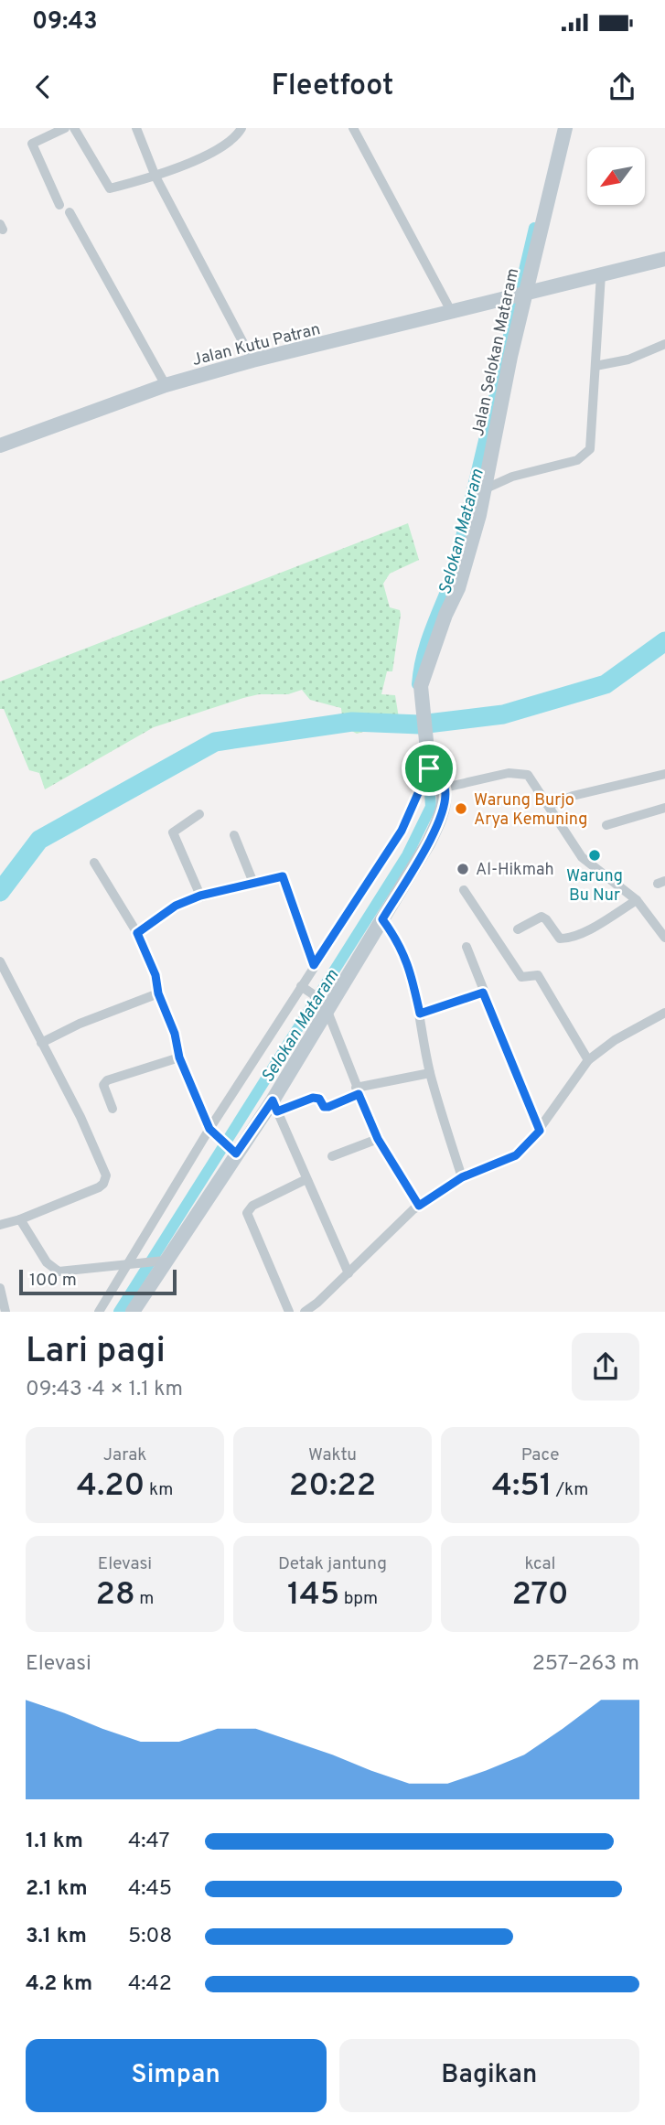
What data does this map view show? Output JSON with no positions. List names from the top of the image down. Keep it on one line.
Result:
{"streets":{"street":["Jalan Kutu Patran","Jalan Selokan Mataram"]},"crossings":[["Jalan Kutu Patran","Jalan Selokan Mataram"]],"water":["Selokan Mataram"],"places":["Warung Burjo Arya Kemuning","Warung Bu Nur","Al-Hikmah"],"scale_bar":"100 m","north":"bottom left","page":{"status":"09:43","header":"Fleetfoot","scale":"100 m","heading":["Lari pagi","09:43 · 4 × 1.1 km"],"stats":[["Jarak","4.20 km"],["Waktu","20:22"],["Pace","4:51 /km"],["Elevasi","28 m"],["Detak jantung","145 bpm"],["kcal","270"]],"chart":["Elevasi","257–263 m"],"list":[{"name":"1.1 km","note":"4:47"},{"name":"2.1 km","note":"4:45"},{"name":"3.1 km","note":"5:08"},{"name":"4.2 km","note":"4:42"}],"buttons":["Simpan","Bagikan"]}}
